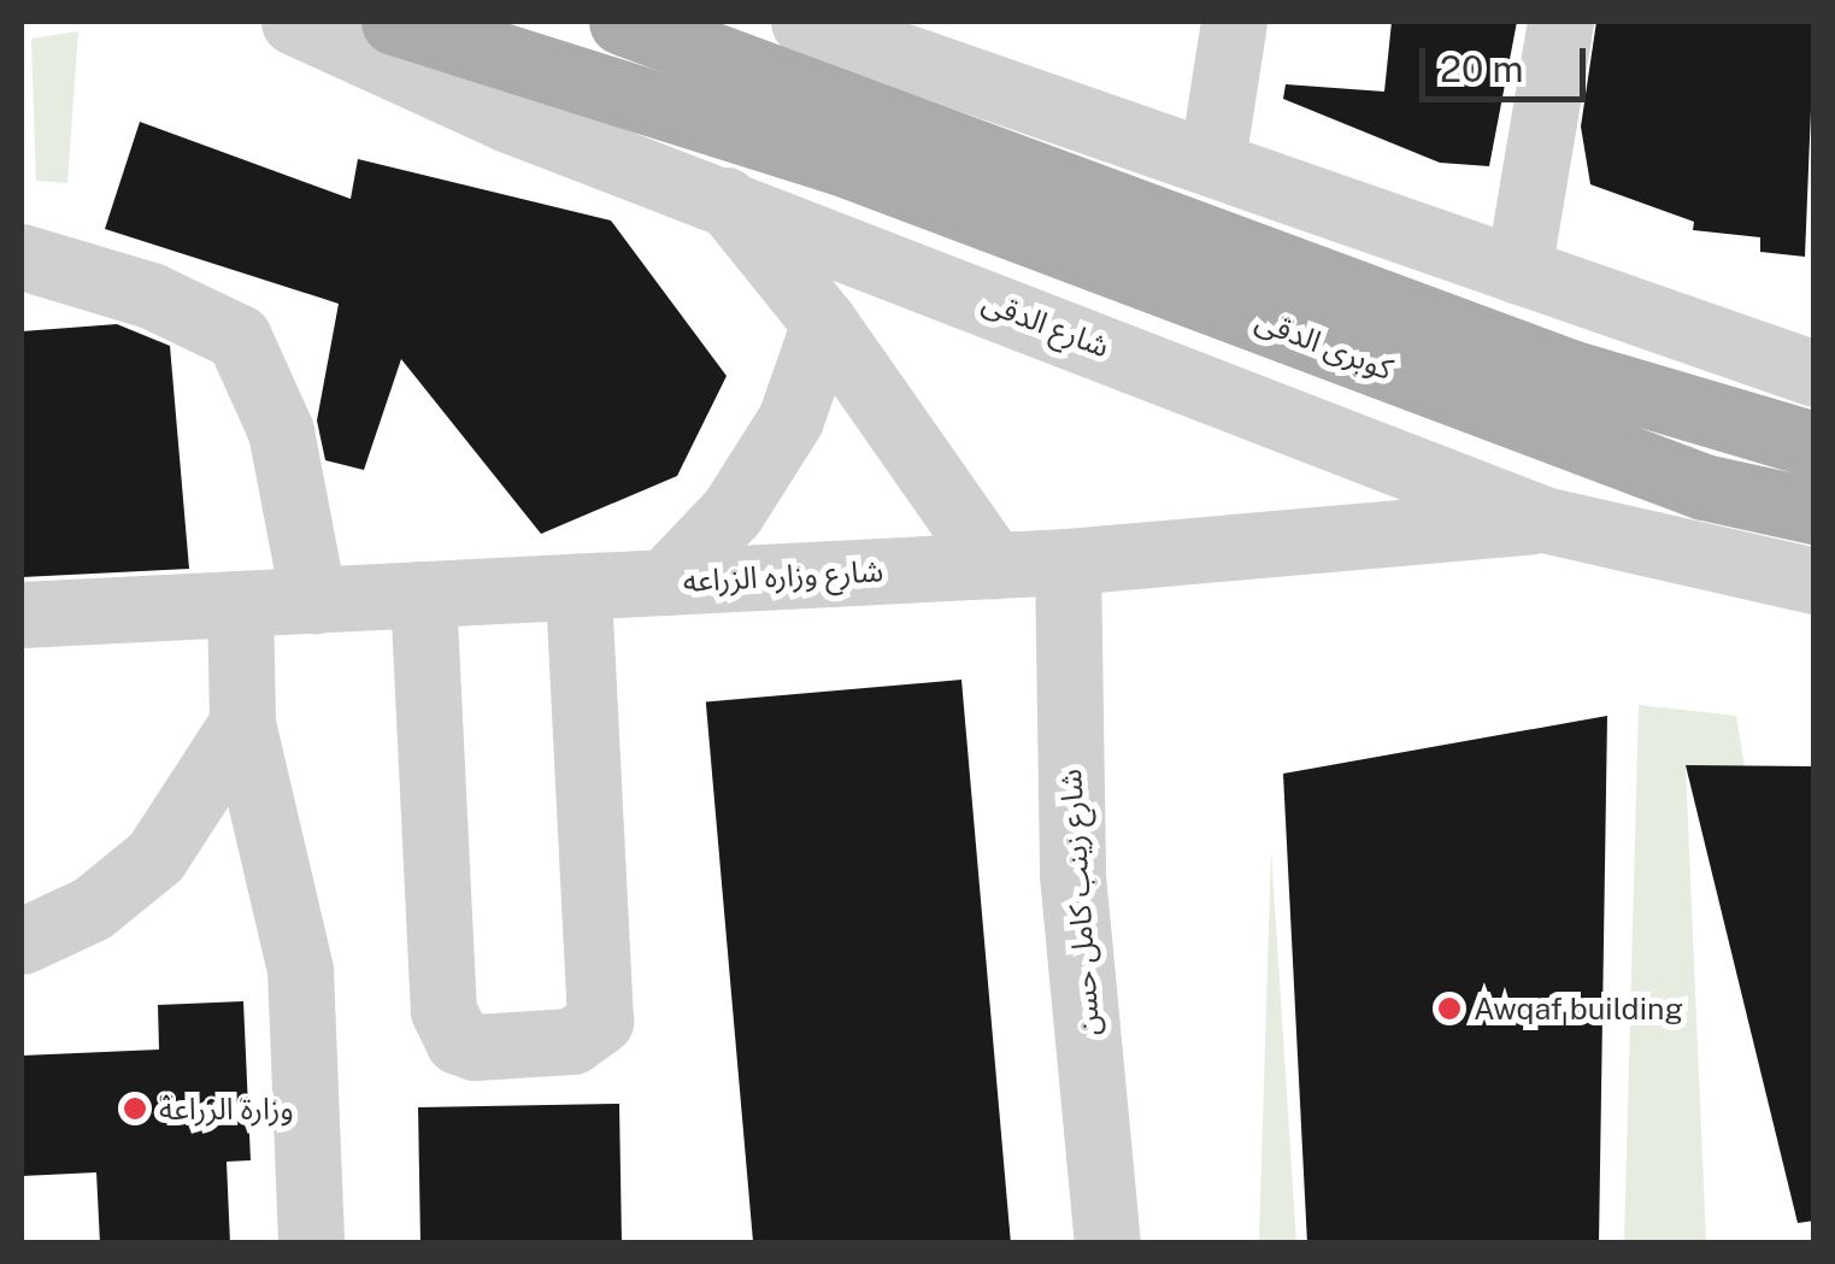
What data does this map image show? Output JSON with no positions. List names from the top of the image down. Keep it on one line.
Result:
{"streets":{"main road":["كوبرى الدقى"],"street":["شارع الدقى","شارع وزاره الزراعه","شارع زينب كامل حسن"]},"crossings":[["شارع الدقى","شارع وزاره الزراعه"],["شارع وزاره الزراعه","شارع زينب كامل حسن"]],"places":["Awqaf building","وزارة الزراعة"],"scale_bar":"20 m"}
